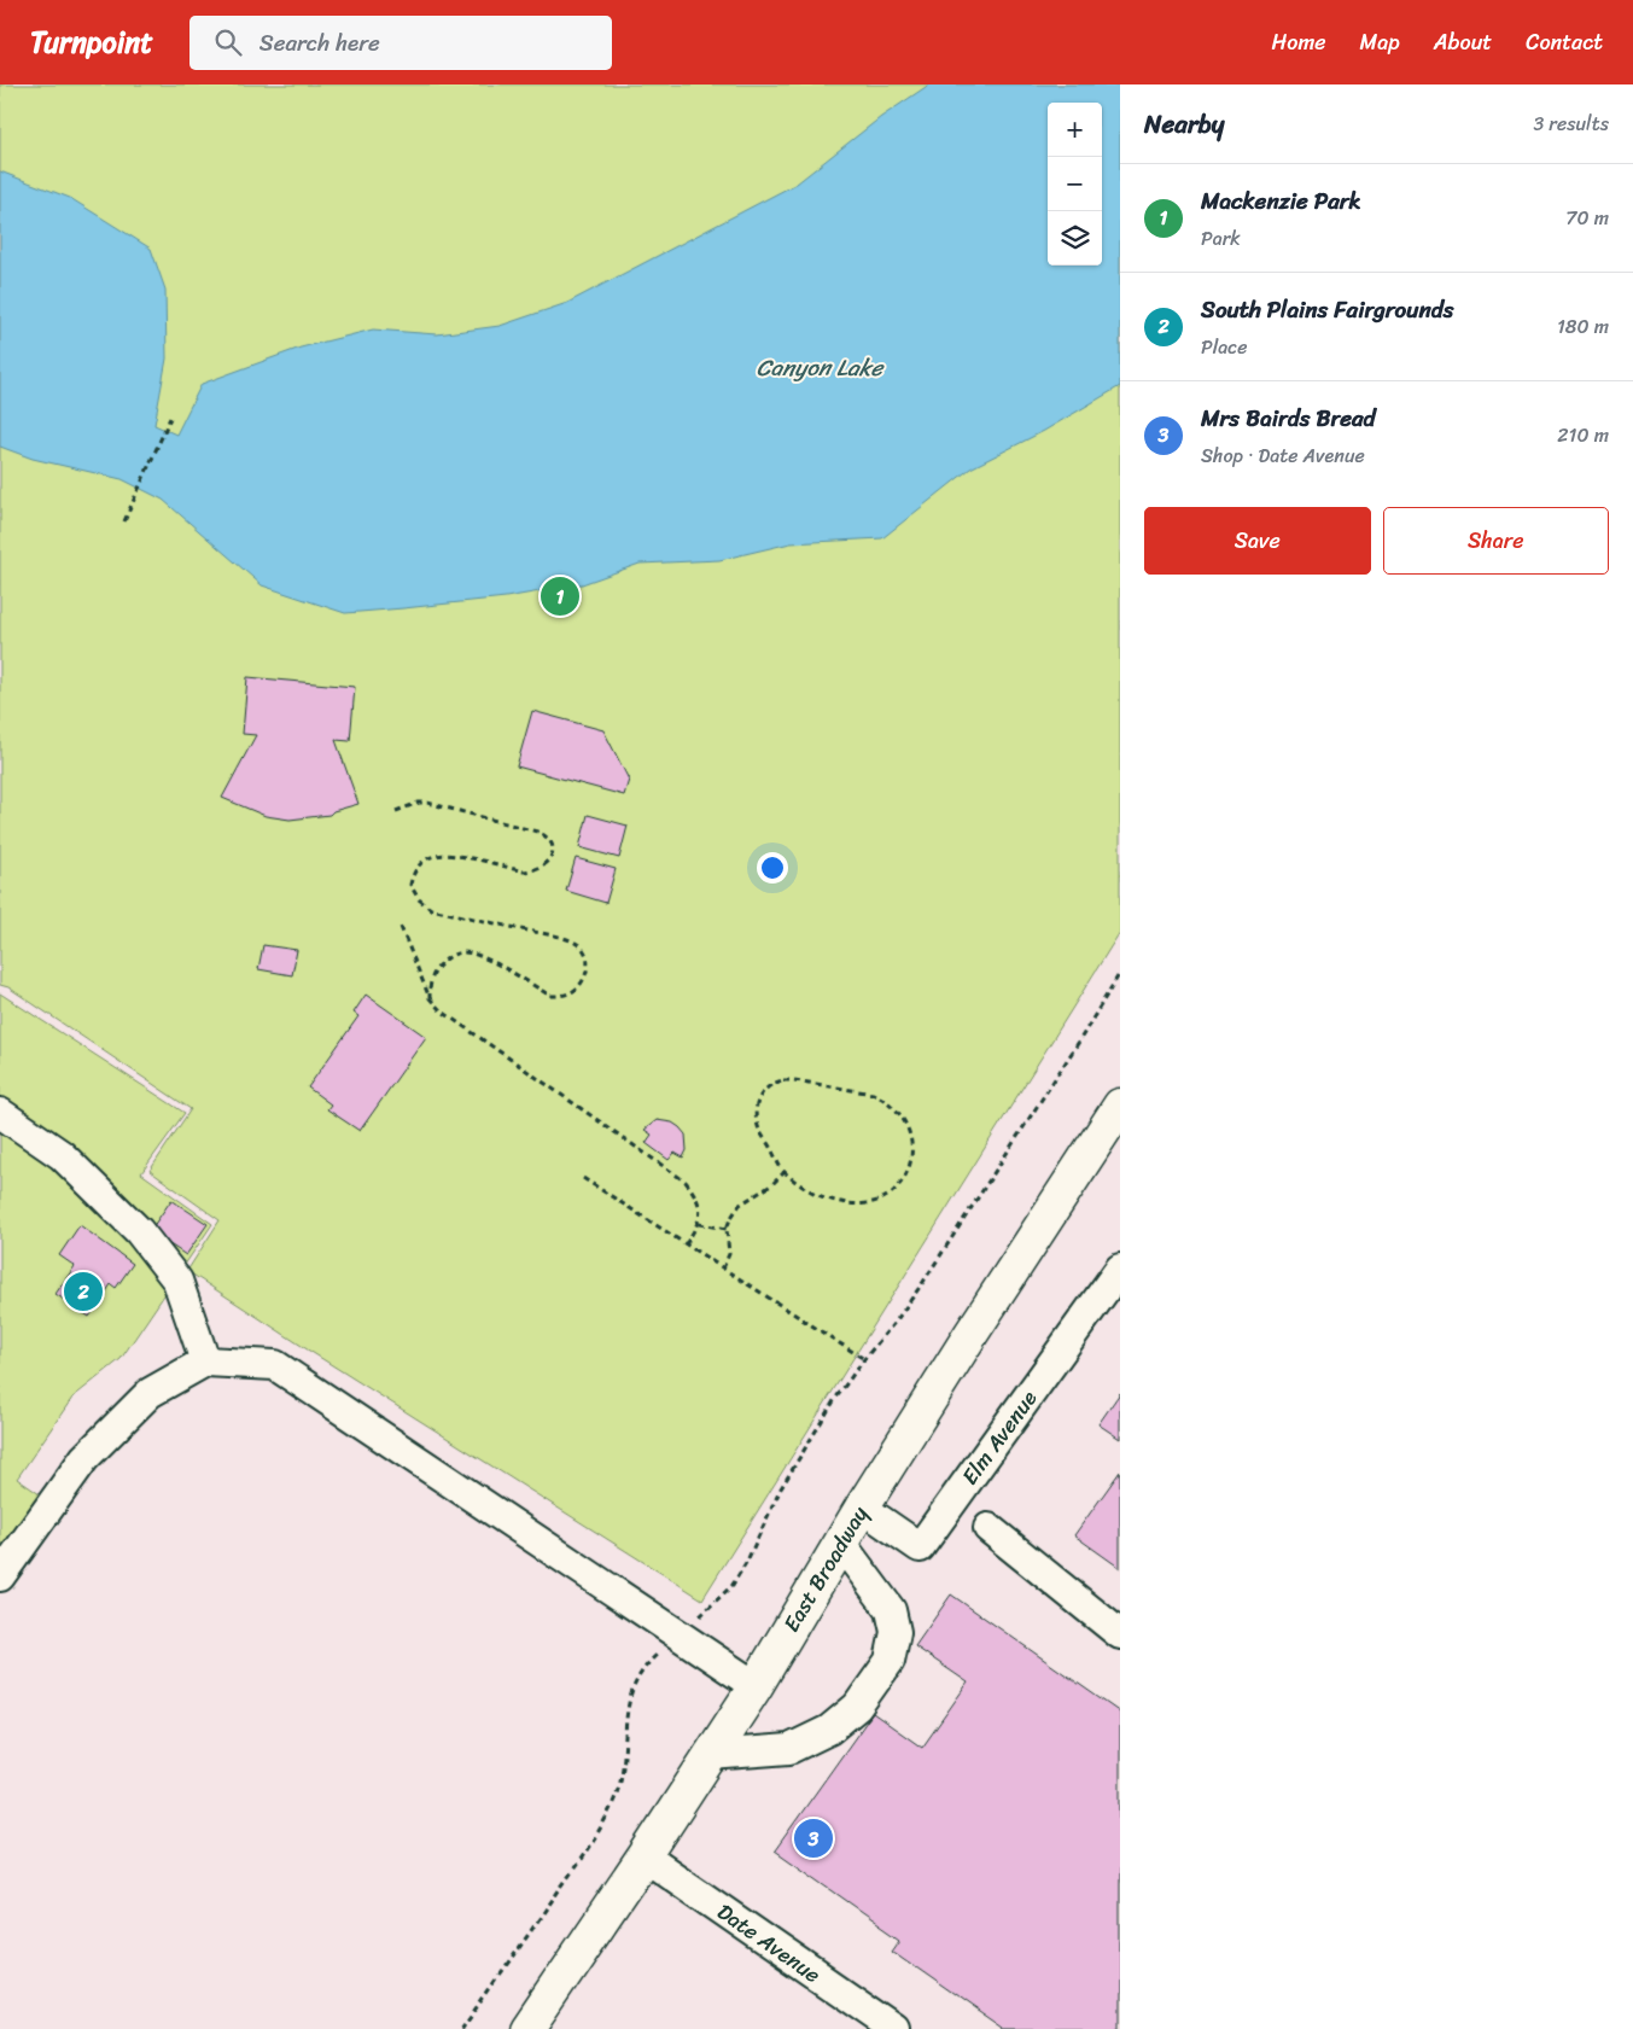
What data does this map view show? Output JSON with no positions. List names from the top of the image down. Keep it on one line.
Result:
{"streets":{"main road":["East Broadway"],"street":["Elm Avenue","Date Avenue"]},"crossings":[["Elm Avenue","East Broadway"],["East Broadway","Date Avenue"]],"water":["Canyon Lake"],"page":{"header":"Turnpoint","search":"Search here","nav":["Home","Map","About","Contact"],"heading":["Nearby","3 results"],"map_buttons":["+","−"],"list":[{"mark":"1","name":"Mackenzie Park","note":"Park","value":"70 m"},{"mark":"2","name":"South Plains Fairgrounds","note":"Place","value":"180 m"},{"mark":"3","name":"Mrs Bairds Bread","note":"Shop · Date Avenue","value":"210 m"}],"buttons":["Save","Share"],"pins":["1","2","3"]}}
